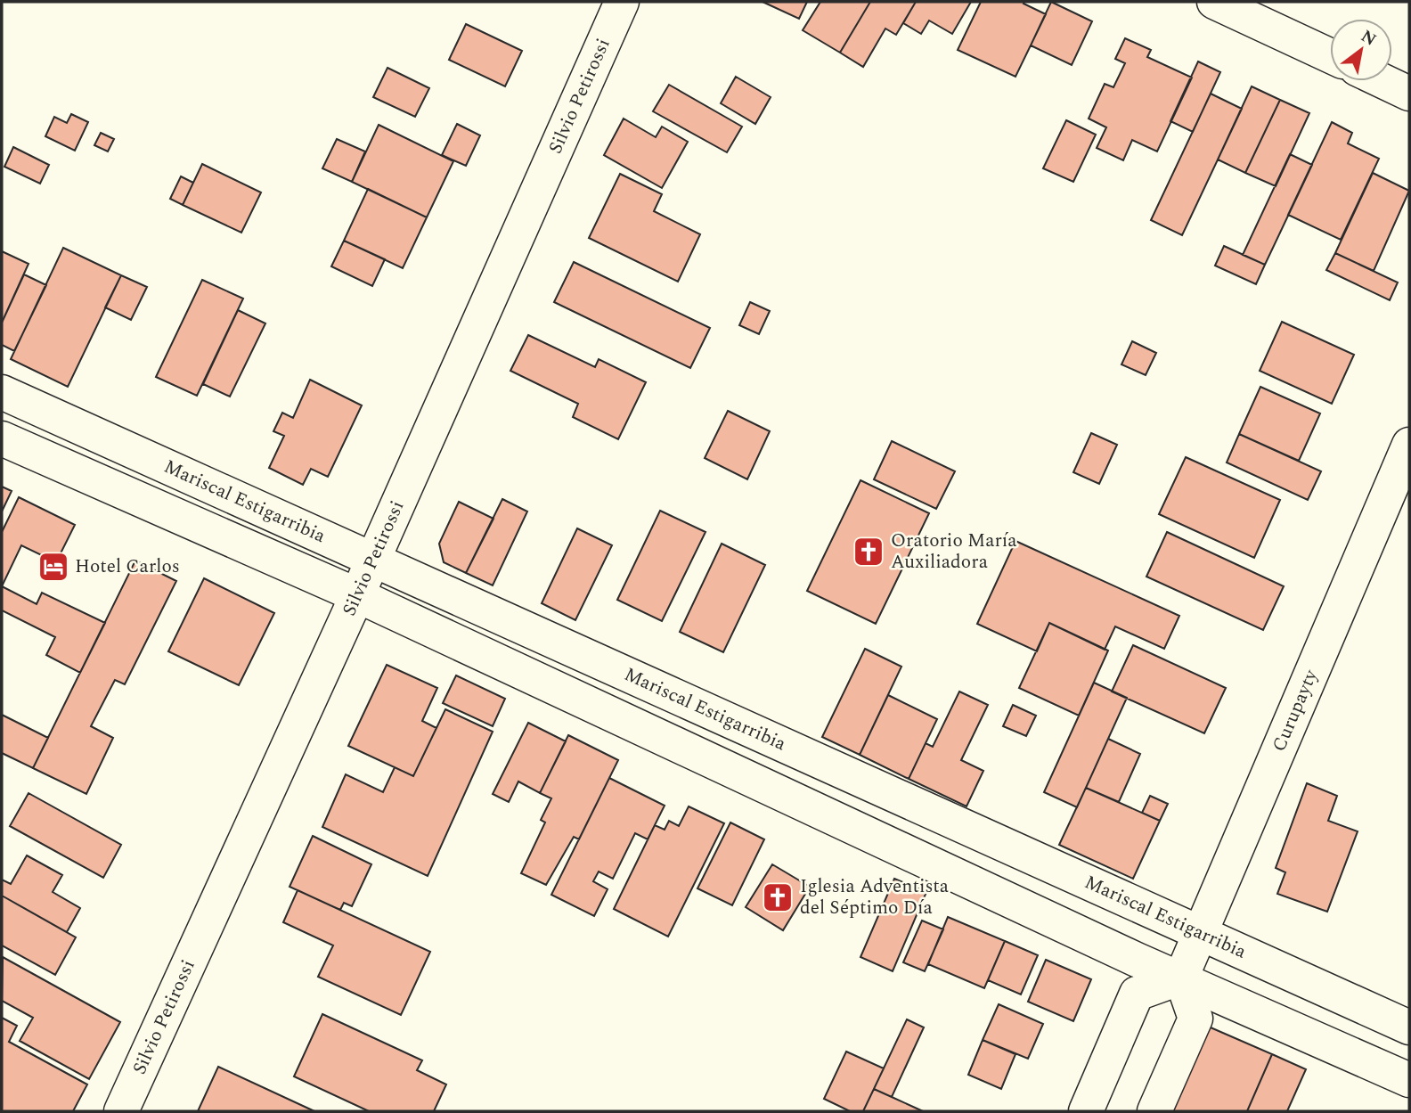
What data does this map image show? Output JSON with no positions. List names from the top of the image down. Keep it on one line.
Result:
{"streets":{"street":["Silvio Petirossi","Mariscal Estigarribia","Curupayty"]},"crossings":[["Silvio Petirossi","Mariscal Estigarribia"],["Mariscal Estigarribia","Curupayty"]],"places":{"church":["Oratorio María Auxiliadora","Iglesia Adventista del Séptimo Día"],"hotel":["Hotel Carlos"]},"north":"top right"}
